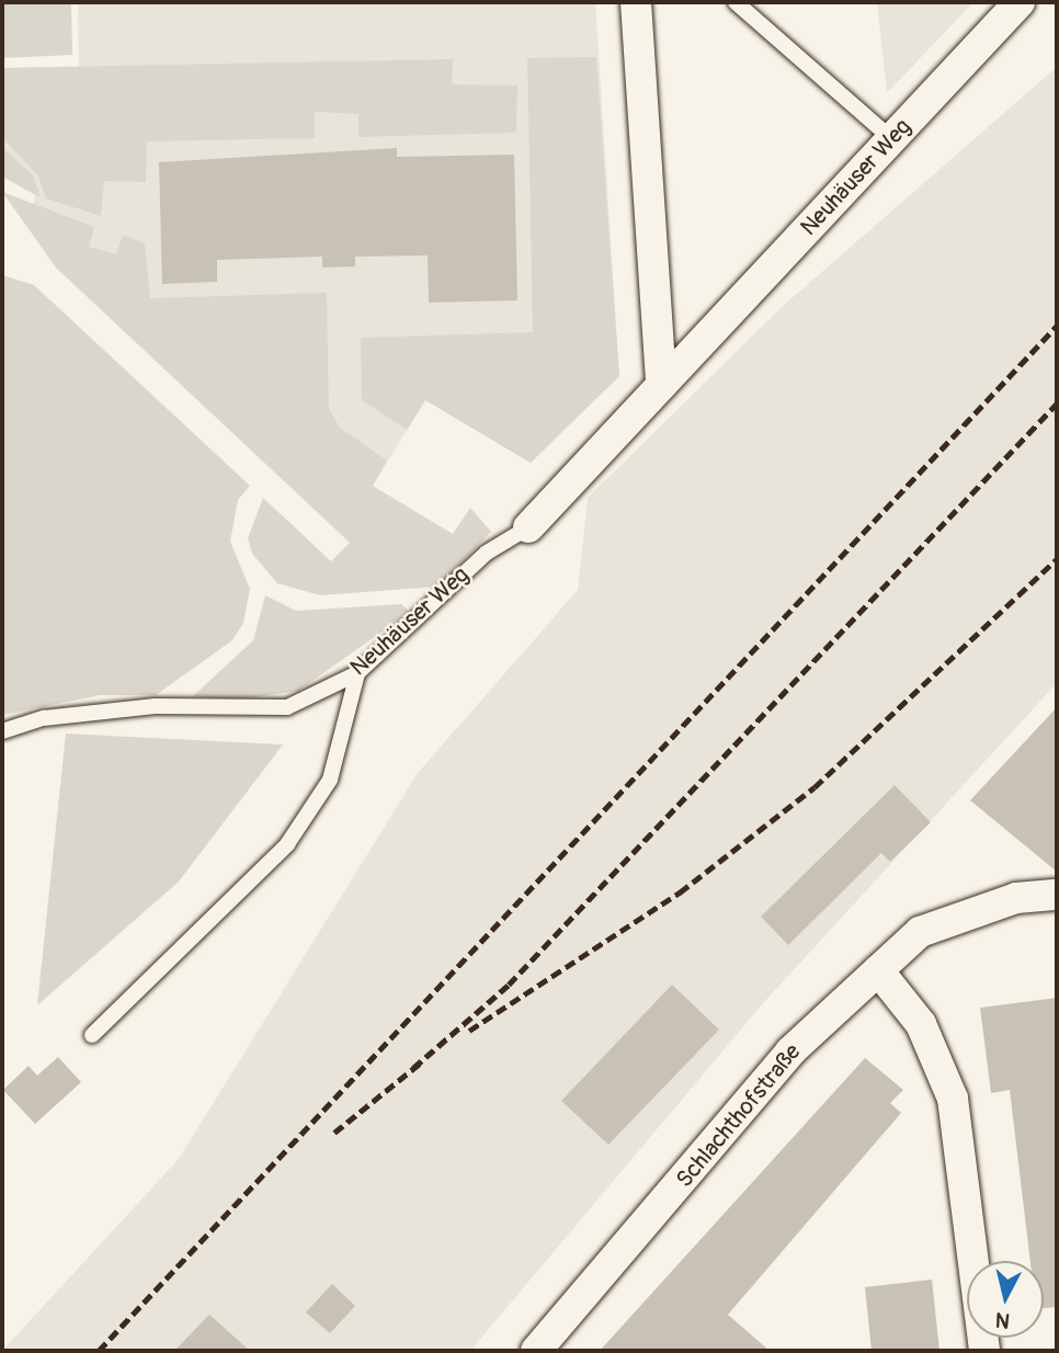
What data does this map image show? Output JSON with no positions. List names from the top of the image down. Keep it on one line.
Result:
{"streets":{"street":["Neuhäuser Weg","Schlachthofstraße"]},"north":"bottom"}
